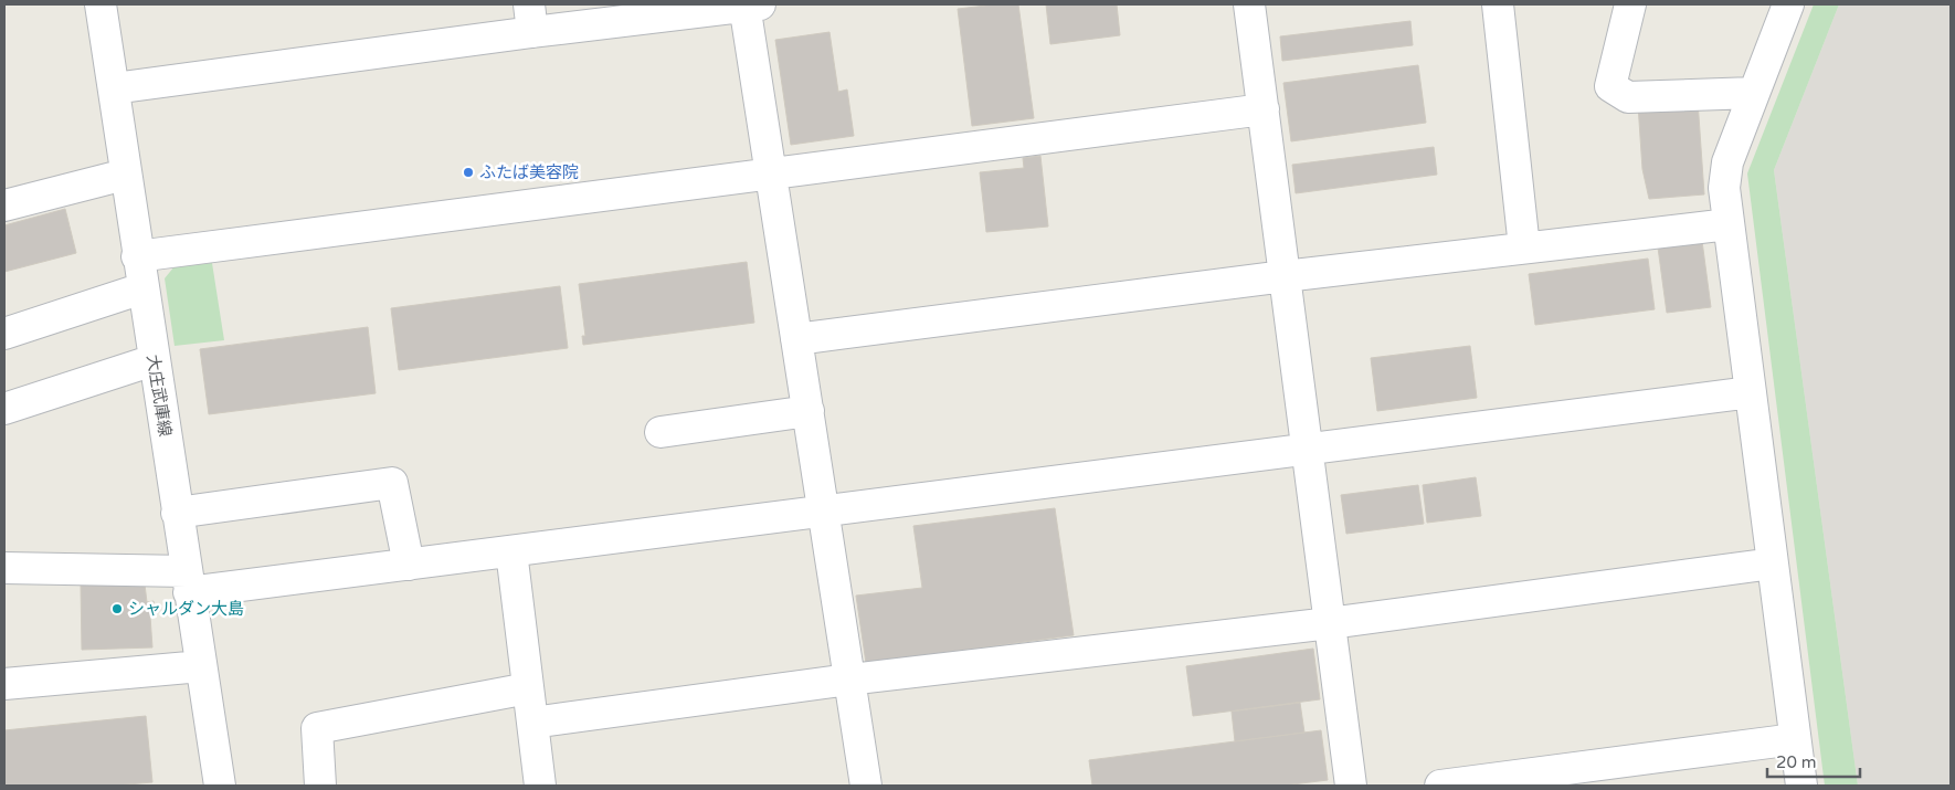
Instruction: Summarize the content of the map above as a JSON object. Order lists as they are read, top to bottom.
{
  "streets": {
    "street": ["大庄武庫線"]
  },
  "places": ["ふたば美容院", "シャルダン大島"],
  "scale_bar": "20 m"
}
